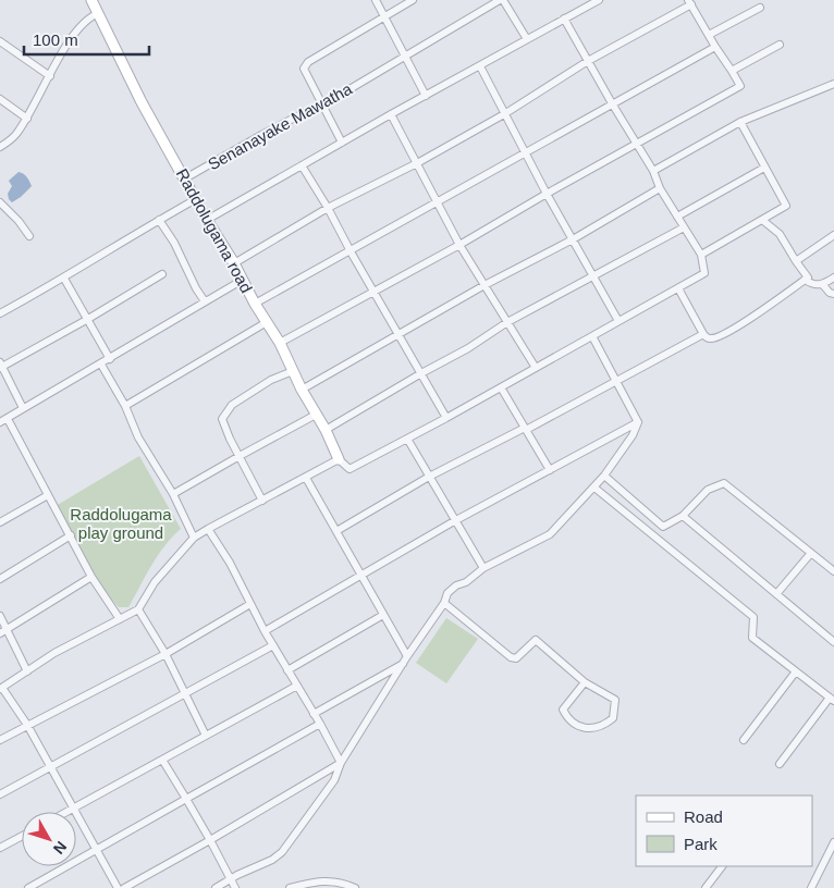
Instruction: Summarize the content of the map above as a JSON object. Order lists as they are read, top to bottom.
{
  "streets": {
    "street": ["Senanayake Mawatha", "Raddolugama road"]
  },
  "crossings": [
    ["Senanayake Mawatha", "Raddolugama road"]
  ],
  "parks": ["Raddolugama play ground"],
  "legend": ["Road", "Park"],
  "scale_bar": "100 m",
  "north": "bottom right"
}
